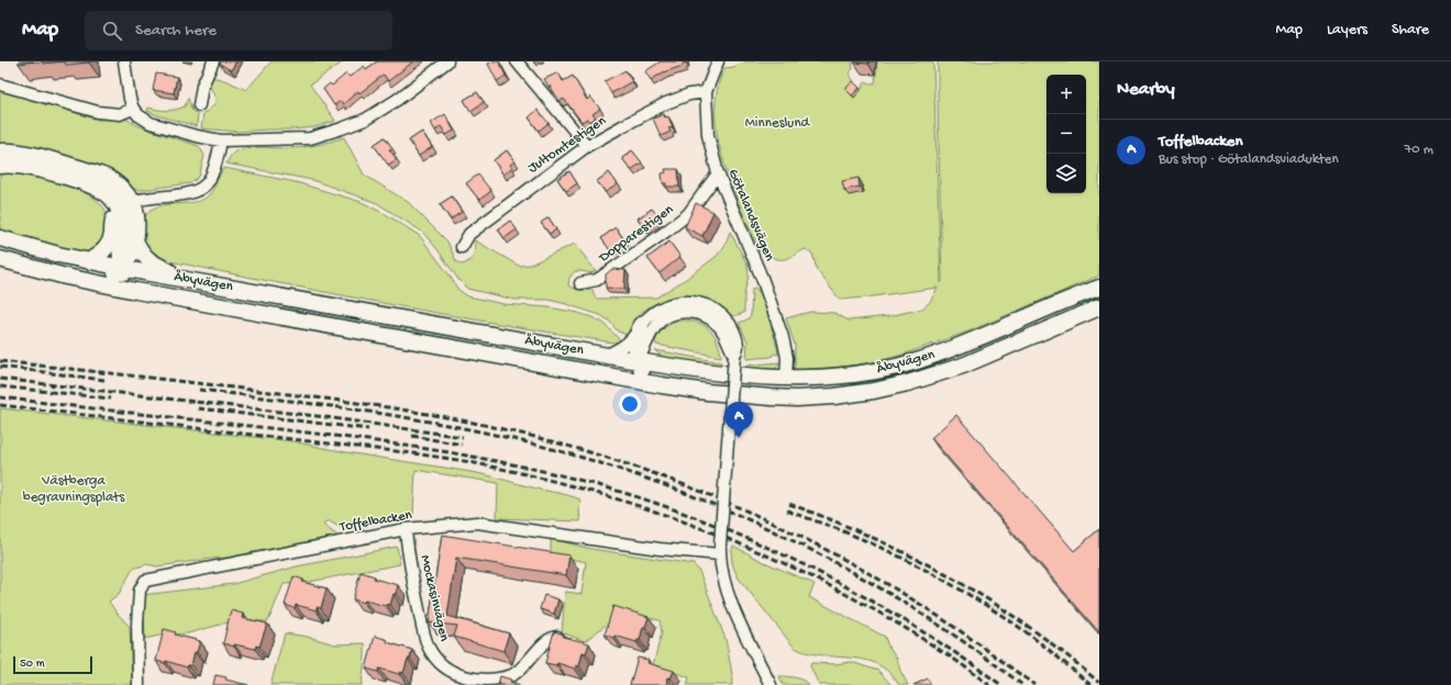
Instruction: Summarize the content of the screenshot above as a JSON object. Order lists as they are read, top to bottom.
{
  "streets": {
    "street": [
      "Jultomtestigen",
      "Götalandsvägen",
      "Dopparestigen",
      "Åbyvägen",
      "Toffelbacken",
      "Mockasinvägen"
    ]
  },
  "crossings": [
    ["Jultomtestigen", "Götalandsvägen"],
    ["Götalandsvägen", "Dopparestigen"],
    ["Götalandsvägen", "Åbyvägen"],
    ["Toffelbacken", "Mockasinvägen"]
  ],
  "parks": ["Minneslund", "Västberga begravningsplats"],
  "scale_bar": "50 m",
  "page": {
    "header": "Map",
    "search": "Search here",
    "nav": ["Map", "Layers", "Share"],
    "heading": "Nearby",
    "map_buttons": ["+", "−"],
    "list": [
      {
        "mark": "A",
        "name": "Toffelbacken",
        "note": "Bus stop · Götalandsviadukten",
        "value": "70 m"
      }
    ],
    "pins": "A",
    "scale": "50 m"
  }
}
